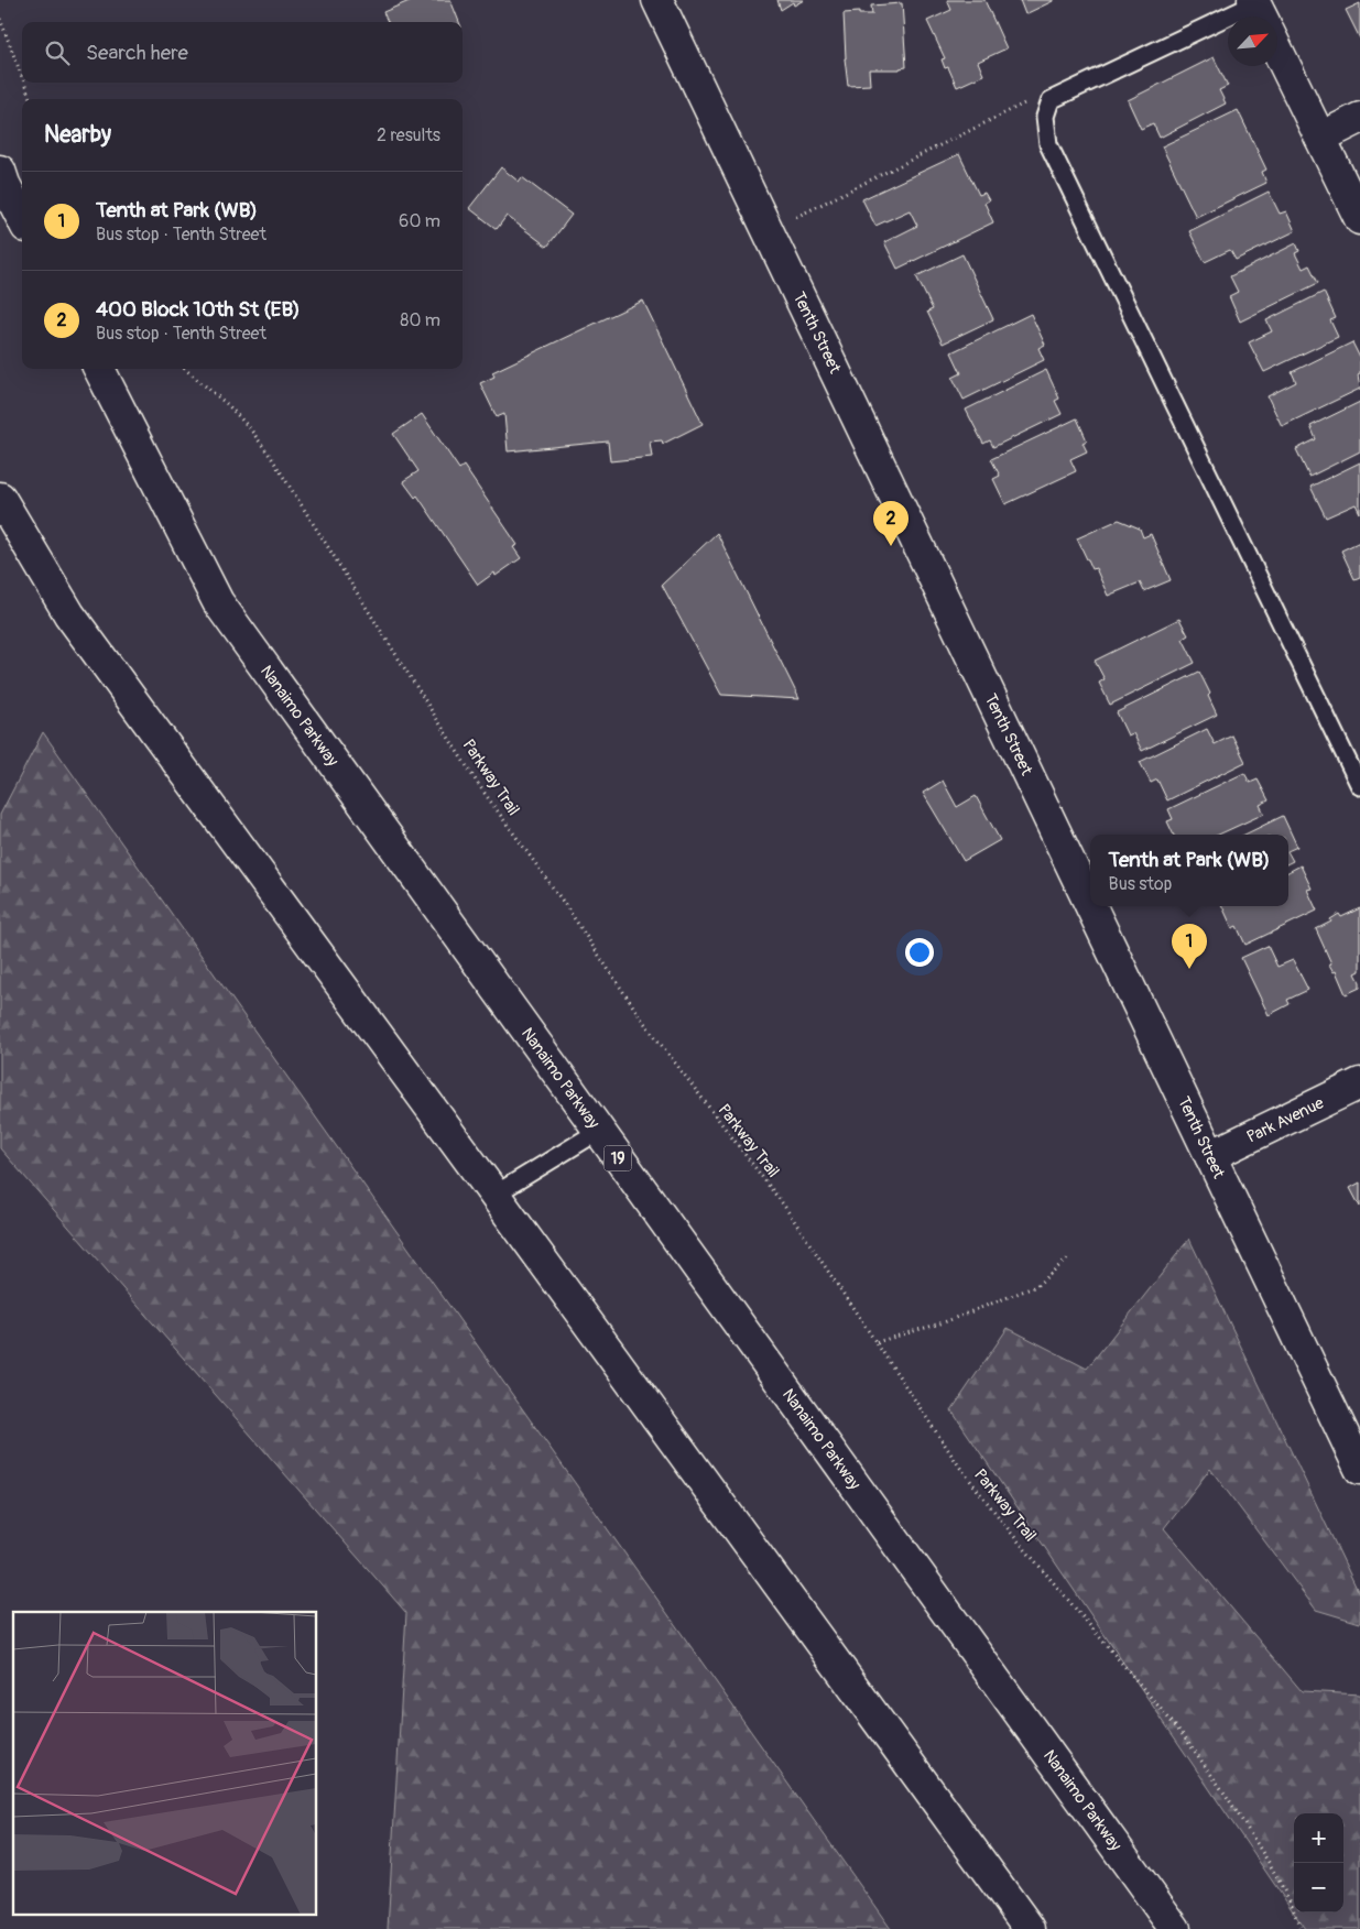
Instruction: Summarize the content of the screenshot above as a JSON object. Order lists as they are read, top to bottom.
{
  "streets": {
    "main road": [
      "Tenth Street",
      "Nanaimo Parkway",
      "Park Avenue",
      "19"
    ],
    "path": ["Parkway Trail"]
  },
  "crossings": [
    ["Tenth Street", "Park Avenue"]
  ],
  "north": "top right",
  "page": {
    "search": "Search here",
    "heading": ["Nearby", "2 results"],
    "list": [
      {
        "mark": "1",
        "name": "Tenth at Park (WB)",
        "note": "Bus stop · Tenth Street",
        "value": "60 m"
      },
      {
        "mark": "2",
        "name": "400 Block 10th St (EB)",
        "note": "Bus stop · Tenth Street",
        "value": "80 m"
      }
    ],
    "pins": ["2", "1"],
    "popup": ["Tenth at Park (WB)", "Bus stop"],
    "map_buttons": ["+", "−"]
  }
}
